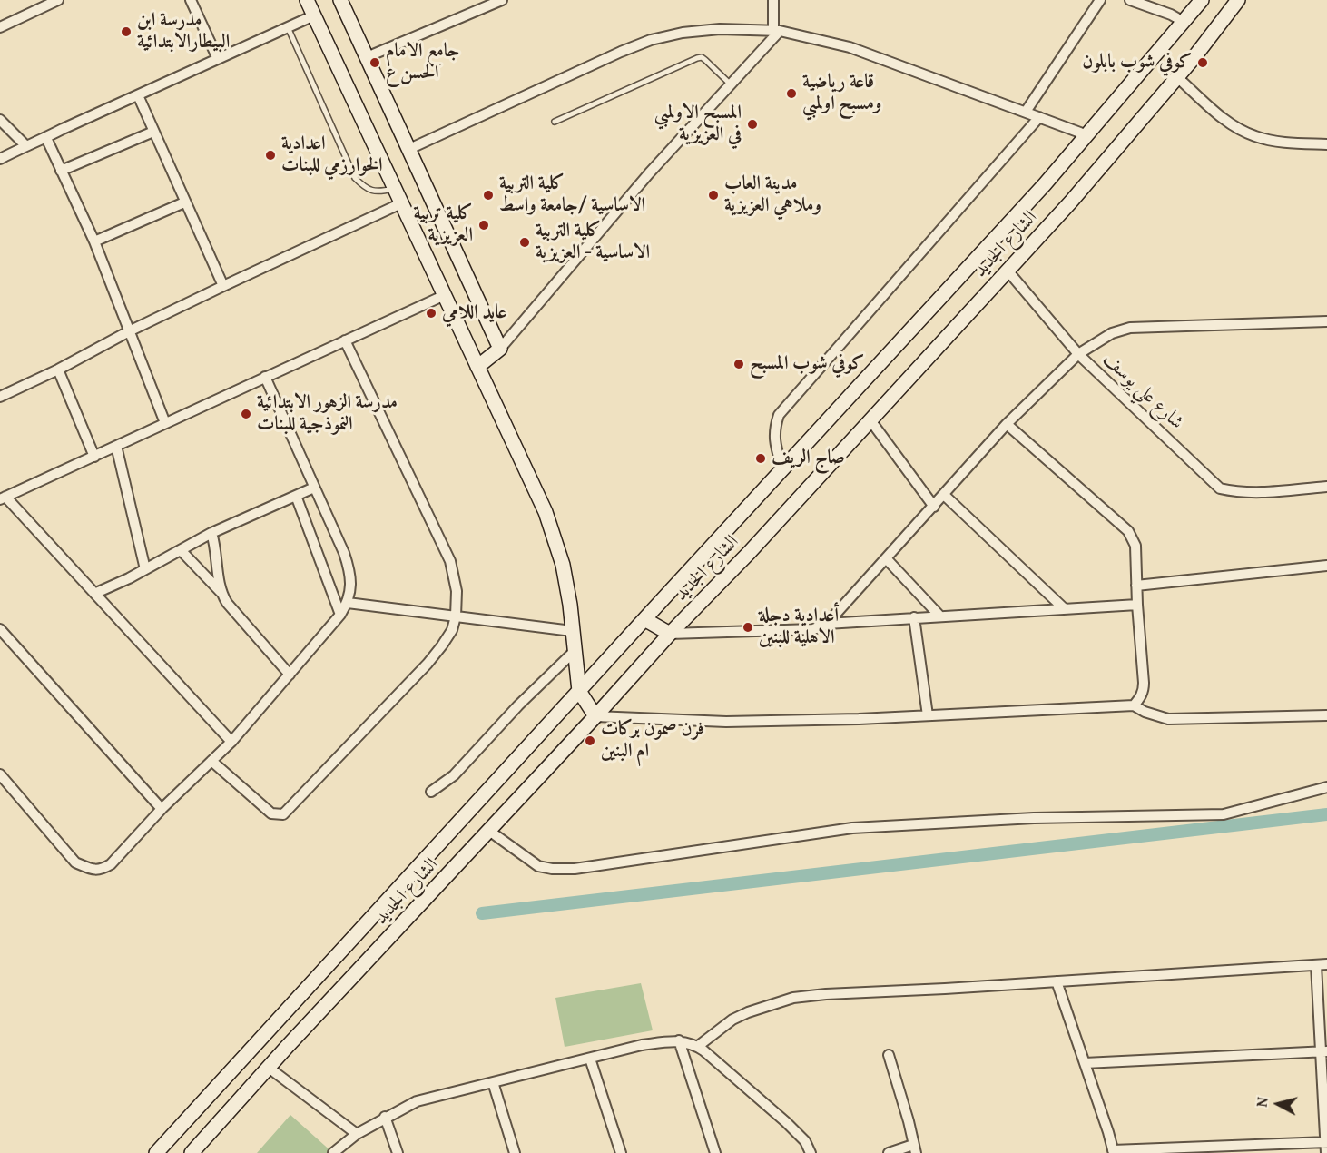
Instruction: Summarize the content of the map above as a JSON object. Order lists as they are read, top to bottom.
{
  "streets": {
    "main road": ["الشارع الجديد"],
    "street": ["شارع علي يوسف"]
  },
  "places": [
    "مدرسة ابن البيطارالابتدائية",
    "جامع الامام الحسن ع",
    "كوفي شوب بابلون",
    "قاعة رياضية ومسبح اولمبي",
    "المسبح الاولمبي في العزيزية",
    "اعدادية الخوارزمي للبنات",
    "كلية التربية الاساسية /جامعة واسط",
    "مدينة العاب وملاهي العزيزية",
    "كلية تربية العزيزية",
    "كلية التربية الاساسية - العزيزية",
    "عايد اللامي",
    "كوفي شوب المسبح",
    "مدرسة الزهور الابتدائية النموذجية للبنات",
    "صاج الريف",
    "أعدادية دجلة الاهلية للبنين",
    "فرن صمون بركات ام البنين"
  ],
  "north": "left"
}
